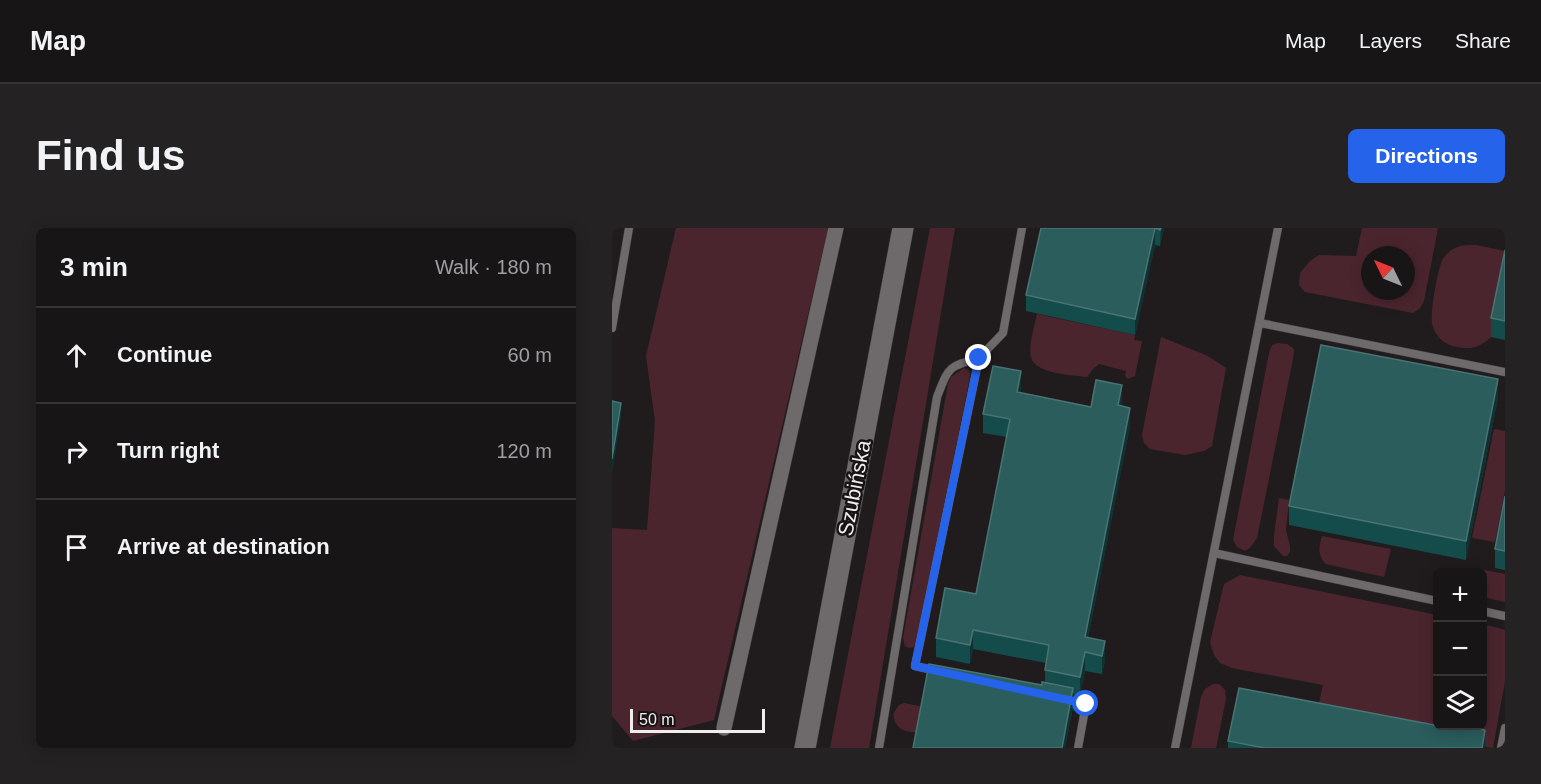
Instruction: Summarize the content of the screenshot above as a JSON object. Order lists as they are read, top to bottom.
{
  "streets": {
    "main road": ["Szubińska"]
  },
  "scale_bar": "50 m",
  "north": "top left",
  "page": {
    "header": "Map",
    "nav": ["Map", "Layers", "Share"],
    "buttons": "Directions",
    "title": "Find us",
    "heading": ["3 min", "Walk · 180 m"],
    "list": [
      ["Continue", "60 m"],
      ["Turn right", "120 m"],
      "Arrive at destination"
    ],
    "map_buttons": ["+", "−"],
    "scale": "50 m"
  }
}
